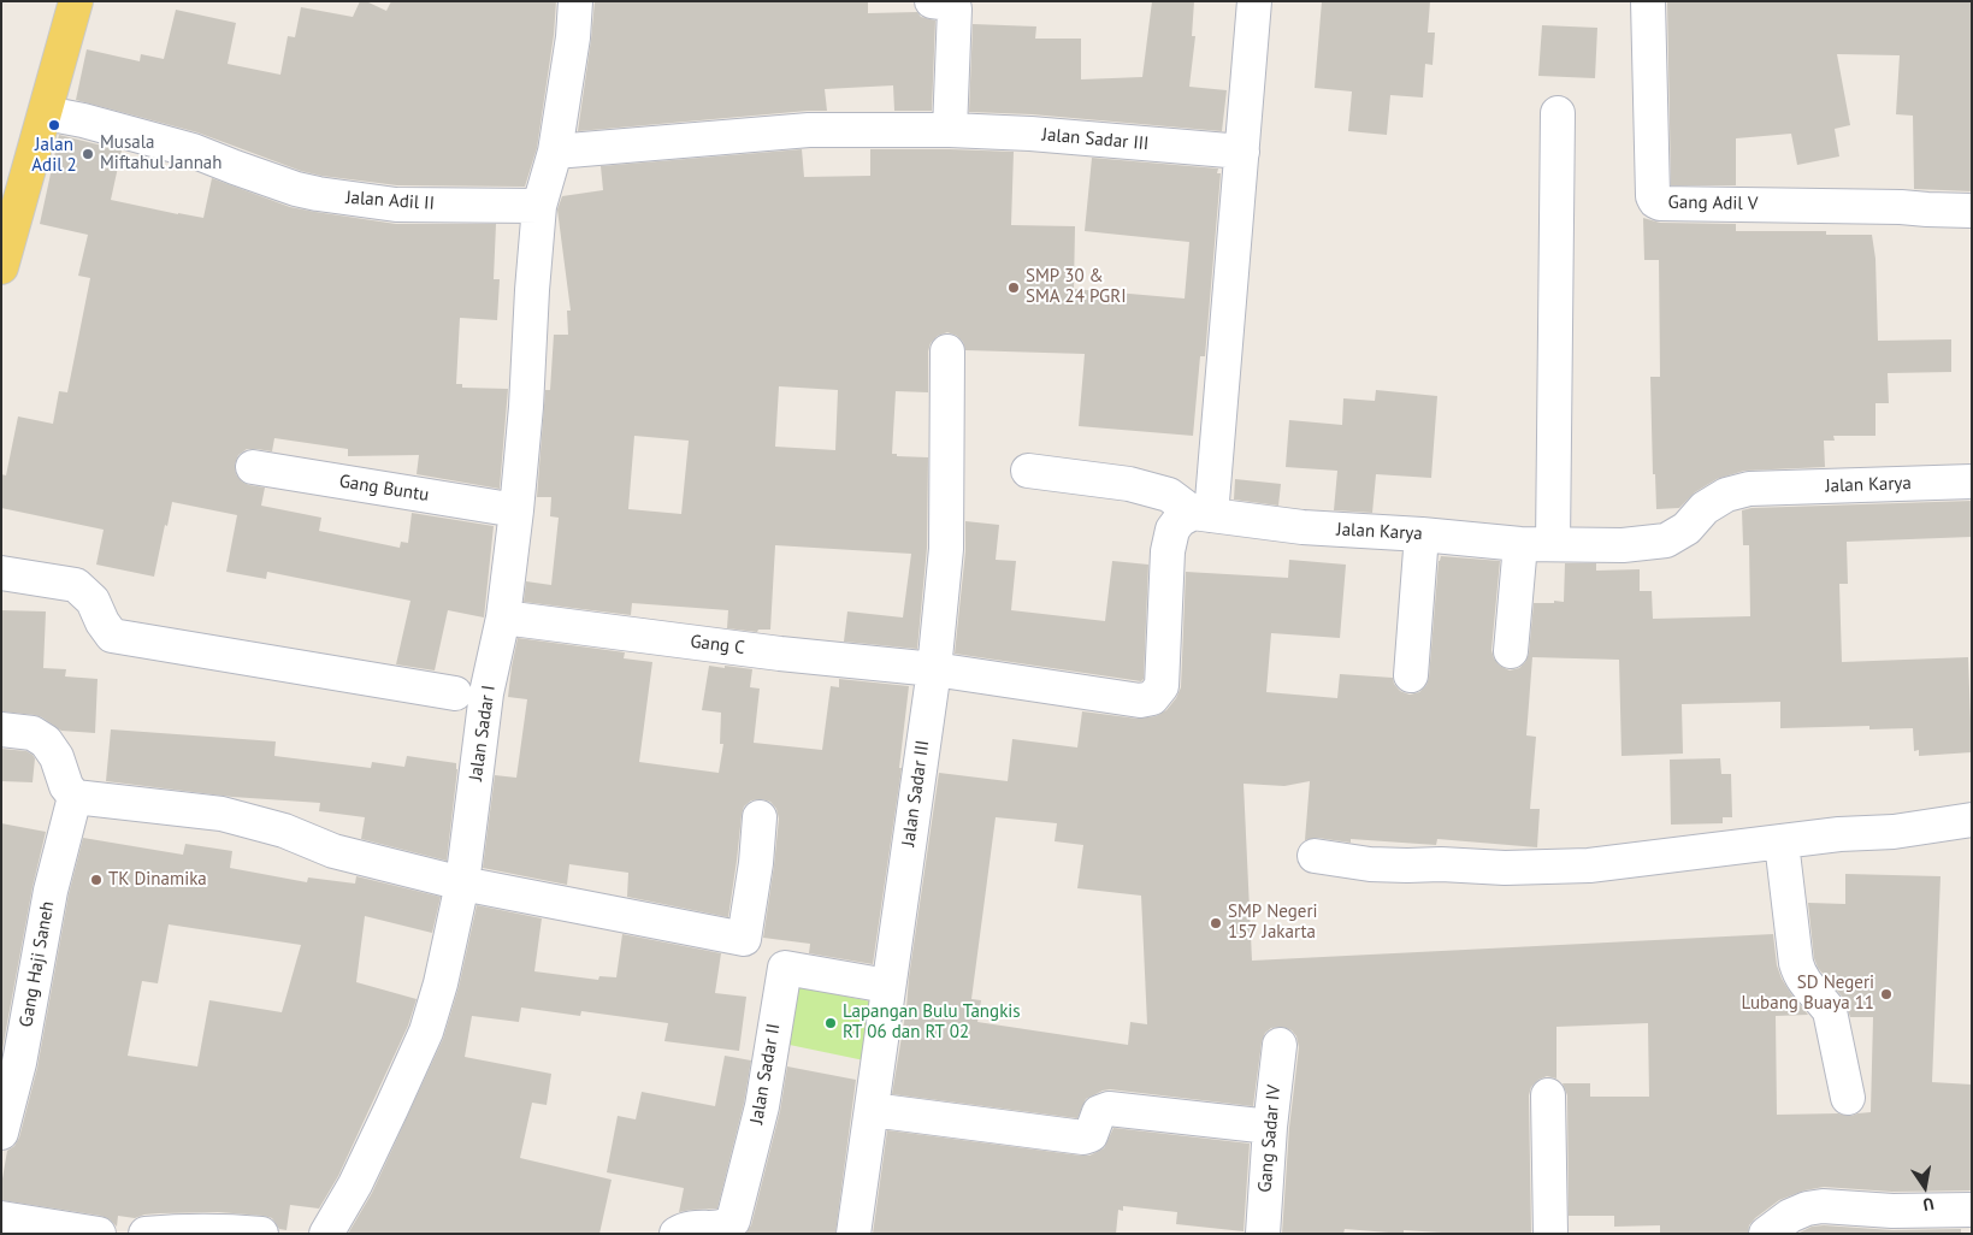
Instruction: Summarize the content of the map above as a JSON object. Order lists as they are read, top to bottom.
{
  "streets": {
    "street": [
      "Jalan Sadar III",
      "Jalan Adil II",
      "Gang Adil V",
      "Jalan Karya",
      "Gang Buntu",
      "Gang C",
      "Jalan Sadar I",
      "Gang Haji Saneh",
      "Jalan Sadar II",
      "Gang Sadar IV"
    ]
  },
  "crossings": [
    ["Jalan Sadar III", "Gang C"],
    ["Jalan Sadar III", "Jalan Sadar II"],
    ["Jalan Adil II", "Jalan Sadar I"],
    ["Gang Buntu", "Jalan Sadar I"],
    ["Gang C", "Jalan Sadar I"]
  ],
  "places": [
    "Jalan Adil 2",
    "Musala Miftahul Jannah",
    "SMP 30 & SMA 24 PGRI",
    "TK Dinamika",
    "SMP Negeri 157 Jakarta",
    "SD Negeri Lubang Buaya 11",
    "Lapangan Bulu Tangkis RT 06 dan RT 02"
  ],
  "north": "bottom"
}
